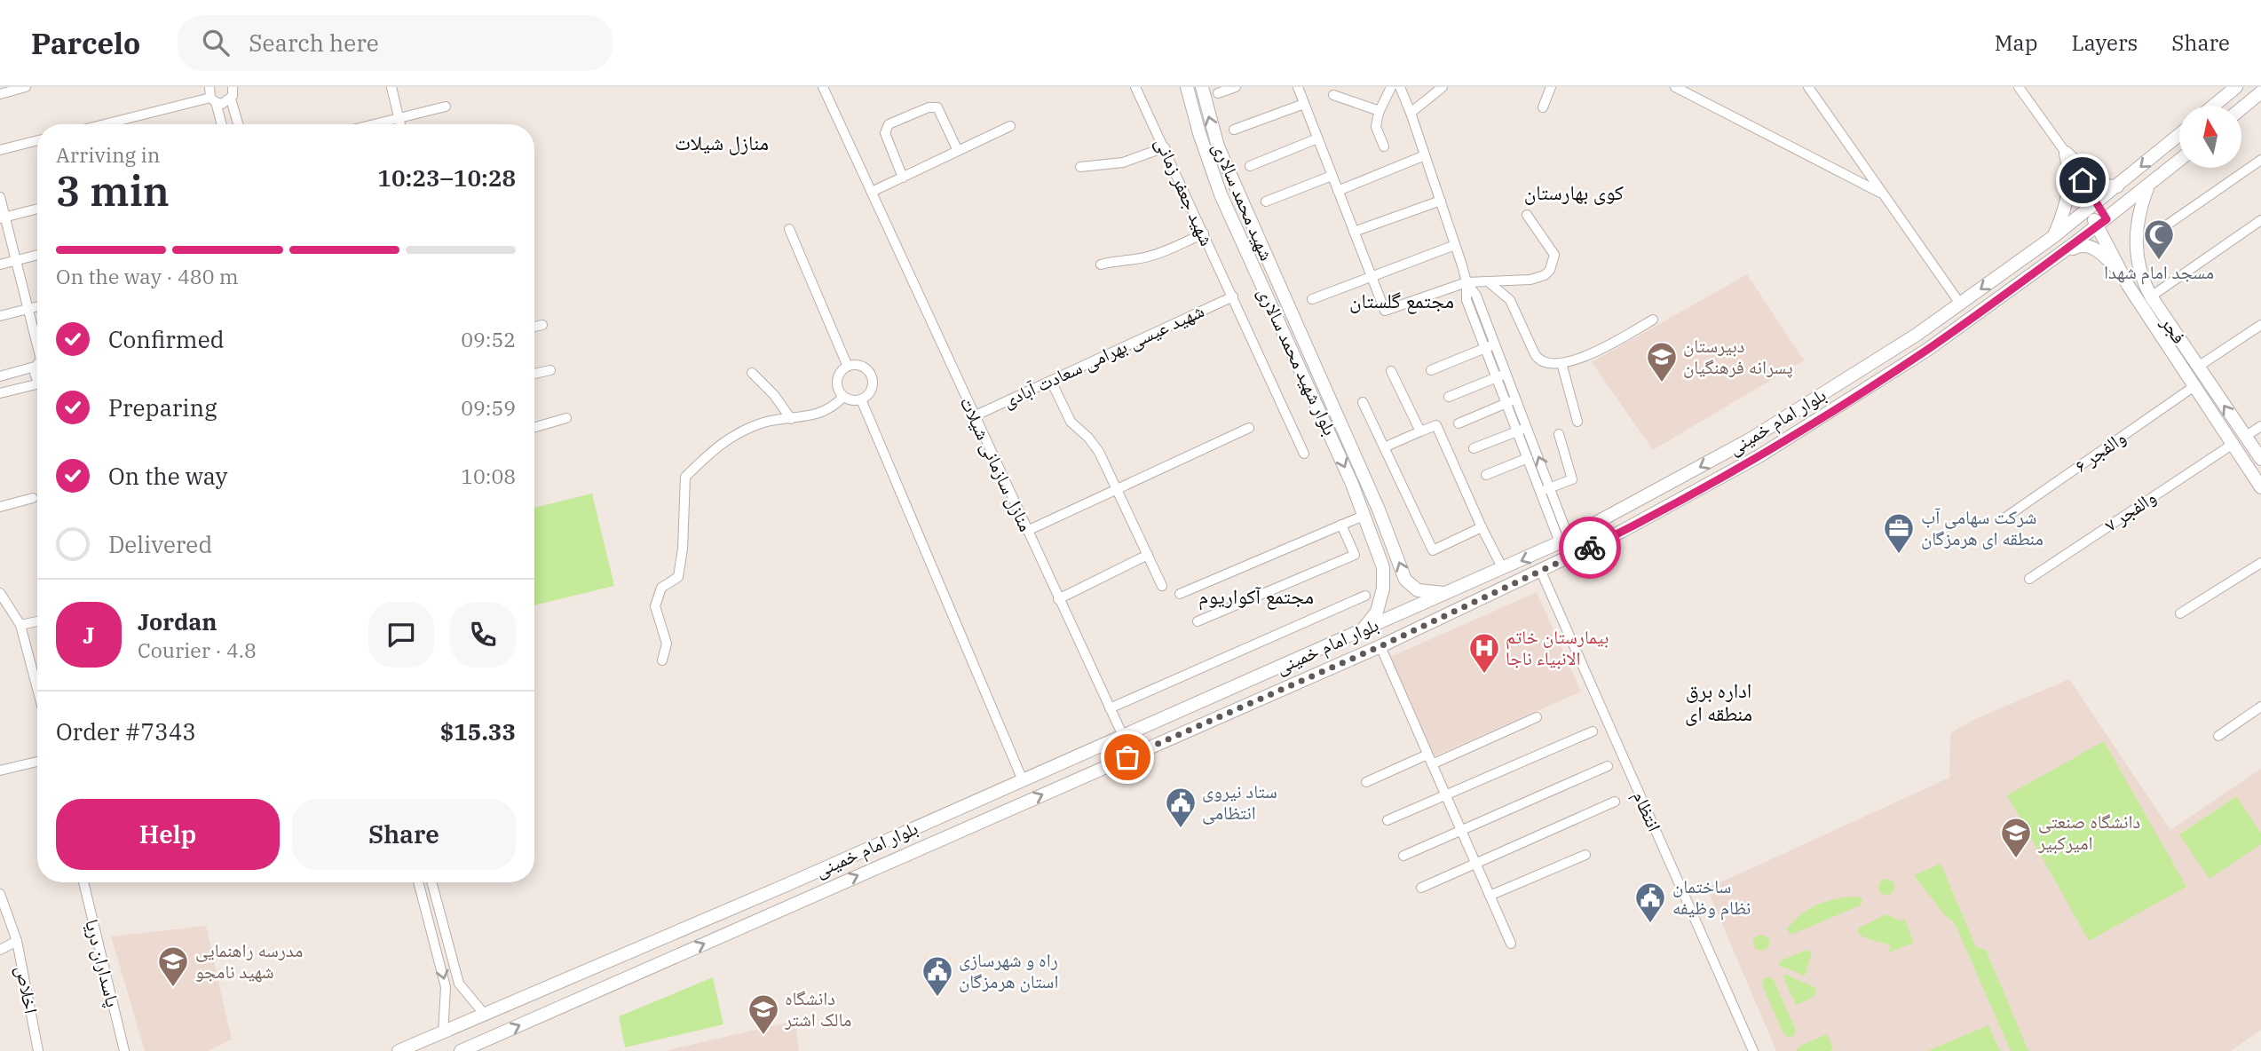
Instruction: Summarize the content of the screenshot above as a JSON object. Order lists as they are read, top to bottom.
{
  "streets": {
    "main road": [
      "شهید محمد سالاری",
      "فجر",
      "بلوار شهید محمد سالاری",
      "بلوار امام خمینی"
    ],
    "street": [
      "شهید جعفر زمانی",
      "شهید عیسی بهرامی سعادت آبادی",
      "والفجر ۶",
      "منازل سازمانی شیلات",
      "والفجر ۷",
      "انتظام",
      "پاسداران دریا",
      "اخلاص"
    ]
  },
  "crossings": [
    ["شهید جعفر زمانی", "شهید عیسی بهرامی سعادت آبادی"],
    ["شهید محمد سالاری", "بلوار امام خمینی"],
    ["فجر", "بلوار امام خمینی"],
    ["فجر", "والفجر ۶"],
    ["فجر", "والفجر ۷"],
    ["شهید عیسی بهرامی سعادت آبادی", "منازل سازمانی شیلات"],
    ["بلوار شهید محمد سالاری", "بلوار امام خمینی"],
    ["بلوار امام خمینی", "منازل سازمانی شیلات"],
    ["بلوار امام خمینی", "انتظام"]
  ],
  "one_way": ["شهید محمد سالاری", "بلوار شهید محمد سالاری"],
  "districts": [
    "منازل شیلات",
    "کوی بهارستان",
    "مجتمع گلستان",
    "مجتمع آکواریوم",
    "اداره برق منطقه ای"
  ],
  "places": {
    "mosque": ["مسجد امام شهدا"],
    "school or university": [
      "دبیرستان پسرانه فرهنگیان",
      "دانشگاه صنعتی امیرکبیر",
      "مدرسه راهنمایی شهید نامجو",
      "دانشگاه مالک اشتر"
    ],
    "office": ["شرکت سهامی آب منطقه ای هرمزگان"],
    "hospital": ["بیمارستان خاتم الانبیاء ناجا"],
    "public building": ["ستاد نیروی انتظامی", "ساختمان نظام وظیفه", "راه و شهرسازی استان هرمزگان"]
  },
  "north": "top",
  "page": {
    "header": "Parcelo",
    "search": "Search here",
    "nav": ["Map", "Layers", "Share"],
    "heading": ["3 min", "Arriving in", "10:23–10:28"],
    "panel": [
      "Jordan",
      "Courier · 4.8",
      "Order #7343",
      "$15.33"
    ],
    "bar": "On the way · 480 m",
    "list": [
      ["Confirmed", "09:52"],
      ["Preparing", "09:59"],
      ["On the way", "10:08"],
      "Delivered"
    ],
    "round": "J",
    "buttons": ["Help", "Share"]
  }
}
